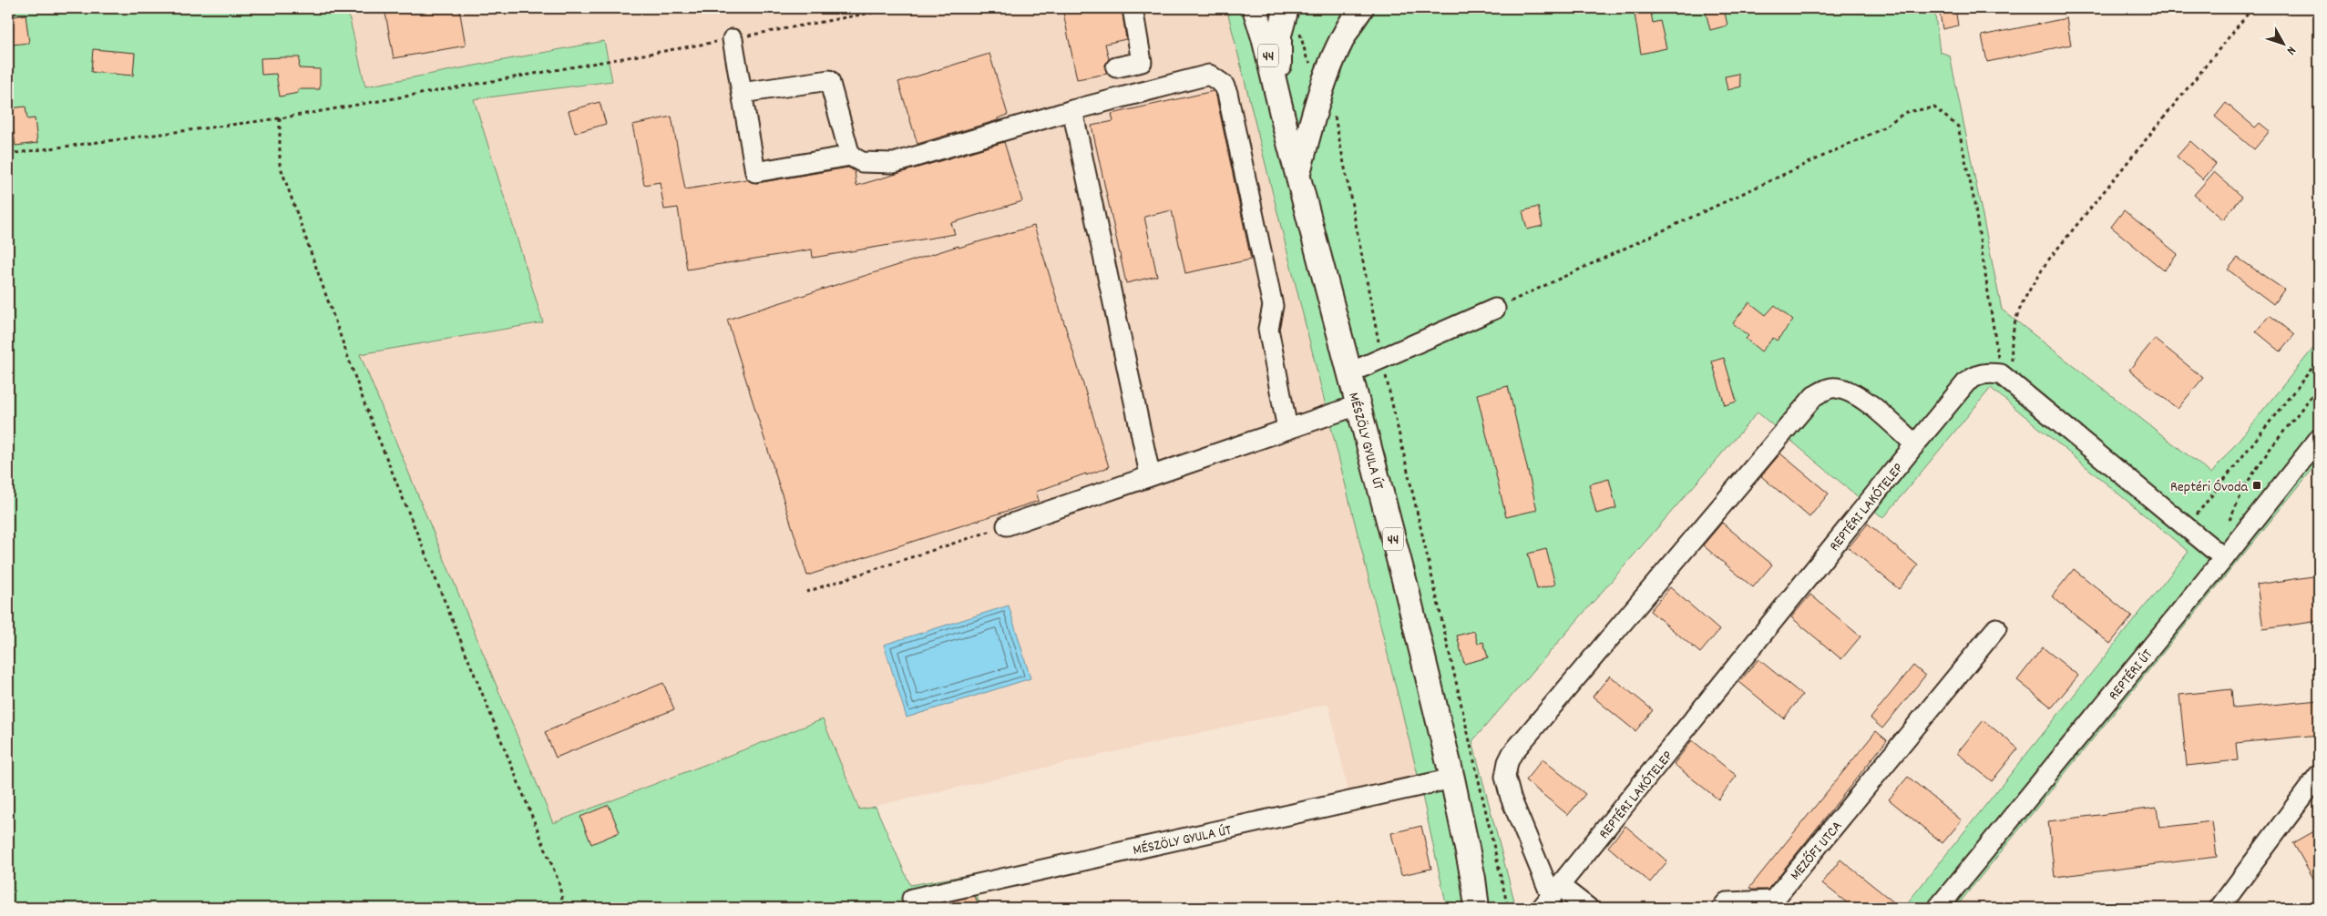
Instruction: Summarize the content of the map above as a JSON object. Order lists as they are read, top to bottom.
{
  "streets": {
    "main road": ["44", "MÉSZÖLY GYULA ÚT"],
    "street": ["REPTÉRI LAKÓTELEP", "REPTÉRI ÚT", "MEZŐFI UTCA"]
  },
  "places": {
    "transit": ["Reptéri Óvoda"]
  },
  "north": "bottom right"
}
